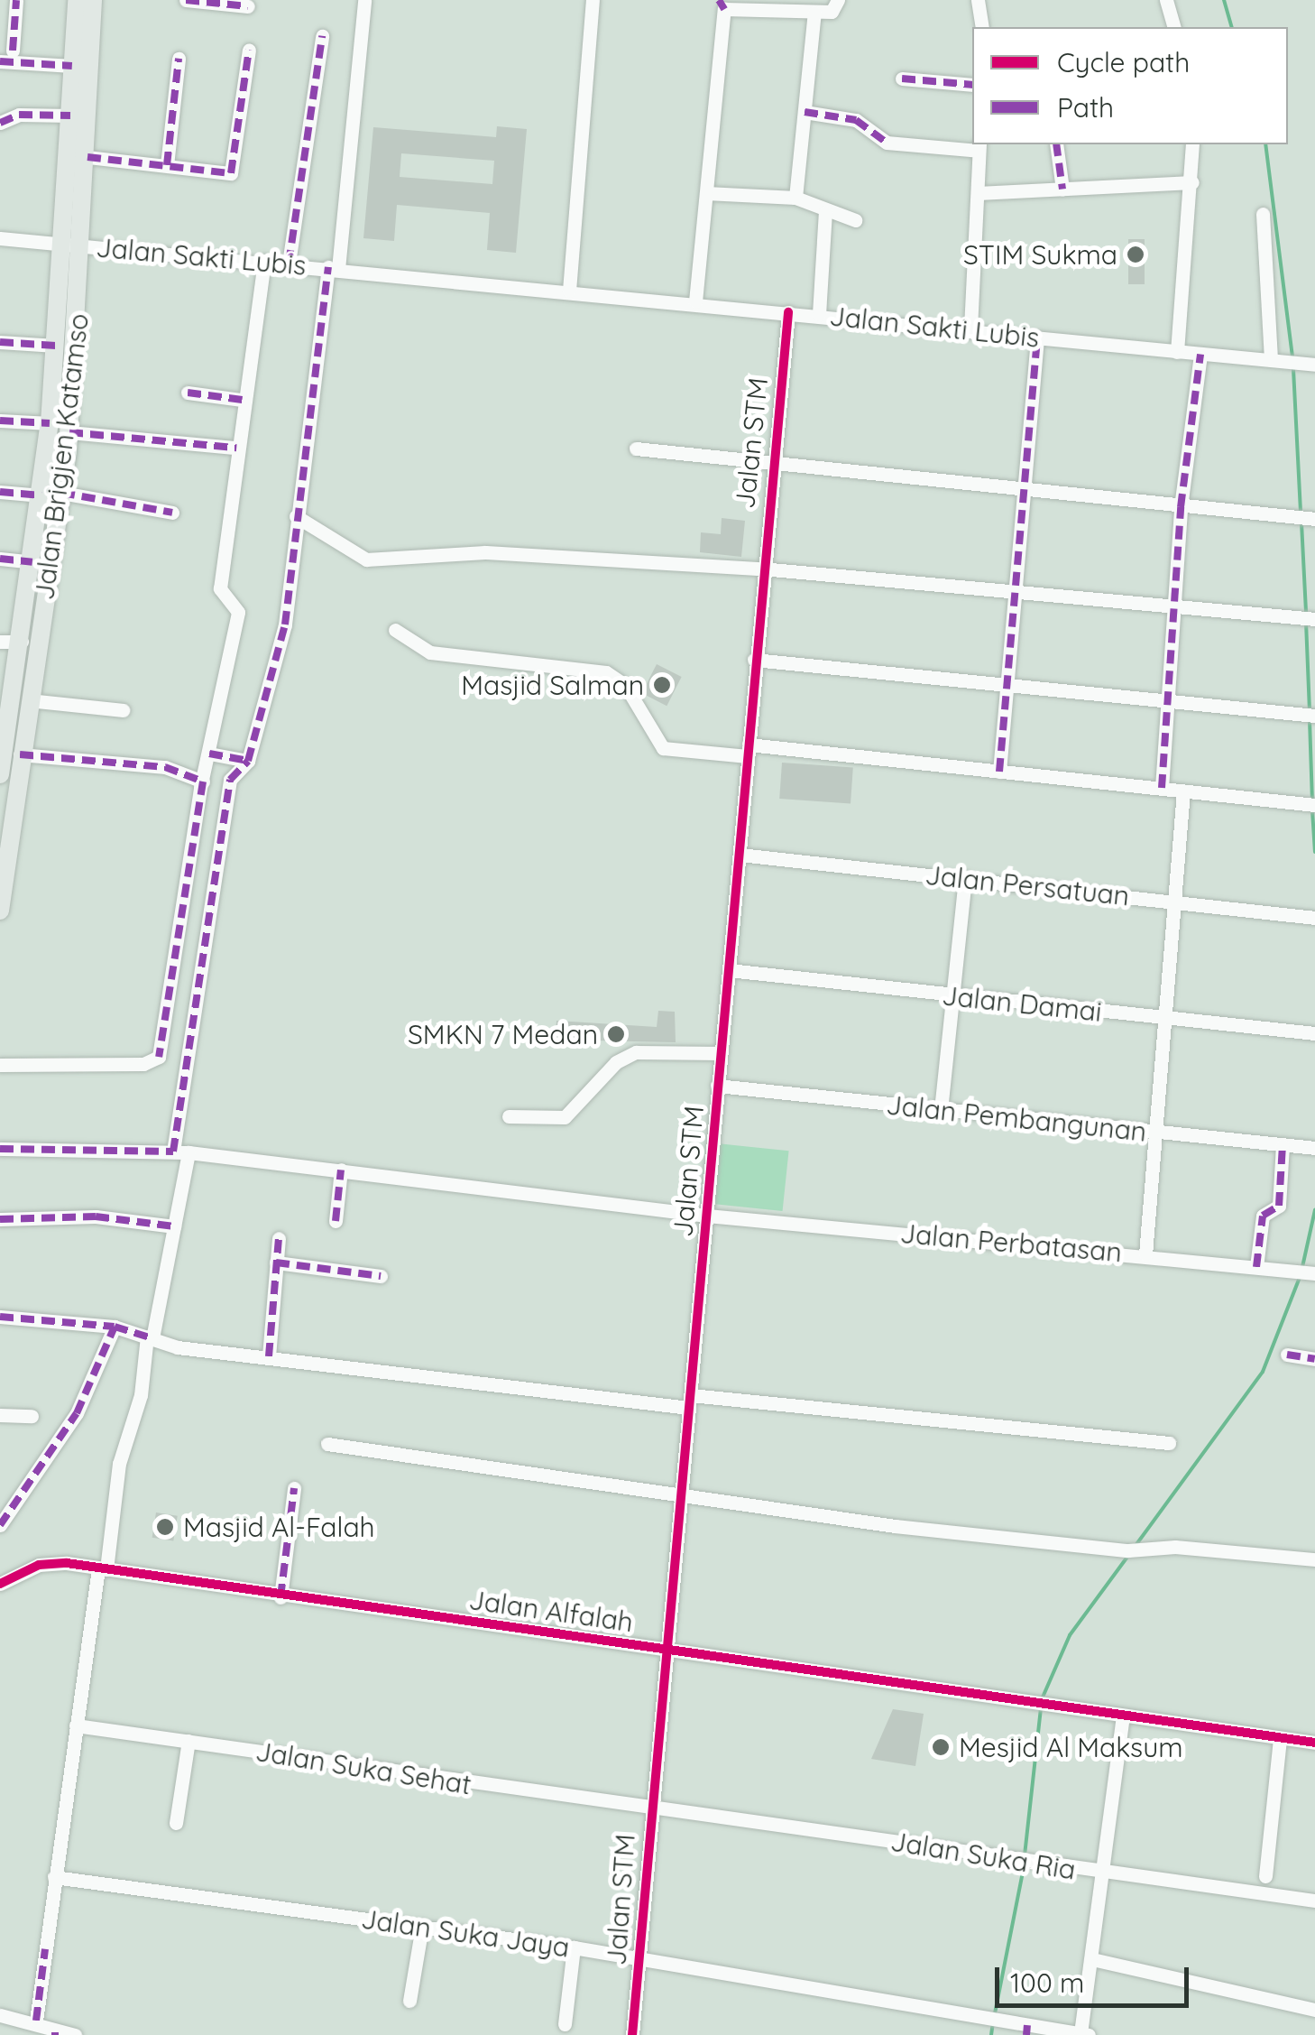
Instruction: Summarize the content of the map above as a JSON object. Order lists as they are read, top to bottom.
{
  "streets": {
    "main road": ["Jalan Brigjen Katamso"],
    "street": [
      "Jalan Sakti Lubis",
      "Jalan STM",
      "Jalan Persatuan",
      "Jalan Damai",
      "Jalan Pembangunan",
      "Jalan Perbatasan",
      "Jalan Alfalah",
      "Jalan Suka Sehat",
      "Jalan Suka Ria",
      "Jalan Suka Jaya"
    ]
  },
  "crossings": [
    ["Jalan Sakti Lubis", "Jalan STM"],
    ["Jalan Sakti Lubis", "Jalan Brigjen Katamso"],
    ["Jalan STM", "Jalan Persatuan"],
    ["Jalan STM", "Jalan Damai"],
    ["Jalan STM", "Jalan Pembangunan"],
    ["Jalan STM", "Jalan Perbatasan"],
    ["Jalan STM", "Jalan Alfalah"],
    ["Jalan STM", "Jalan Suka Sehat"],
    ["Jalan STM", "Jalan Suka Ria"],
    ["Jalan STM", "Jalan Suka Jaya"],
    ["Jalan Suka Sehat", "Jalan Suka Ria"]
  ],
  "places": [
    "STIM Sukma",
    "Masjid Salman",
    "SMKN 7 Medan",
    "Masjid Al-Falah",
    "Mesjid Al Maksum"
  ],
  "legend": ["Cycle path", "Path"],
  "scale_bar": "100 m"
}
